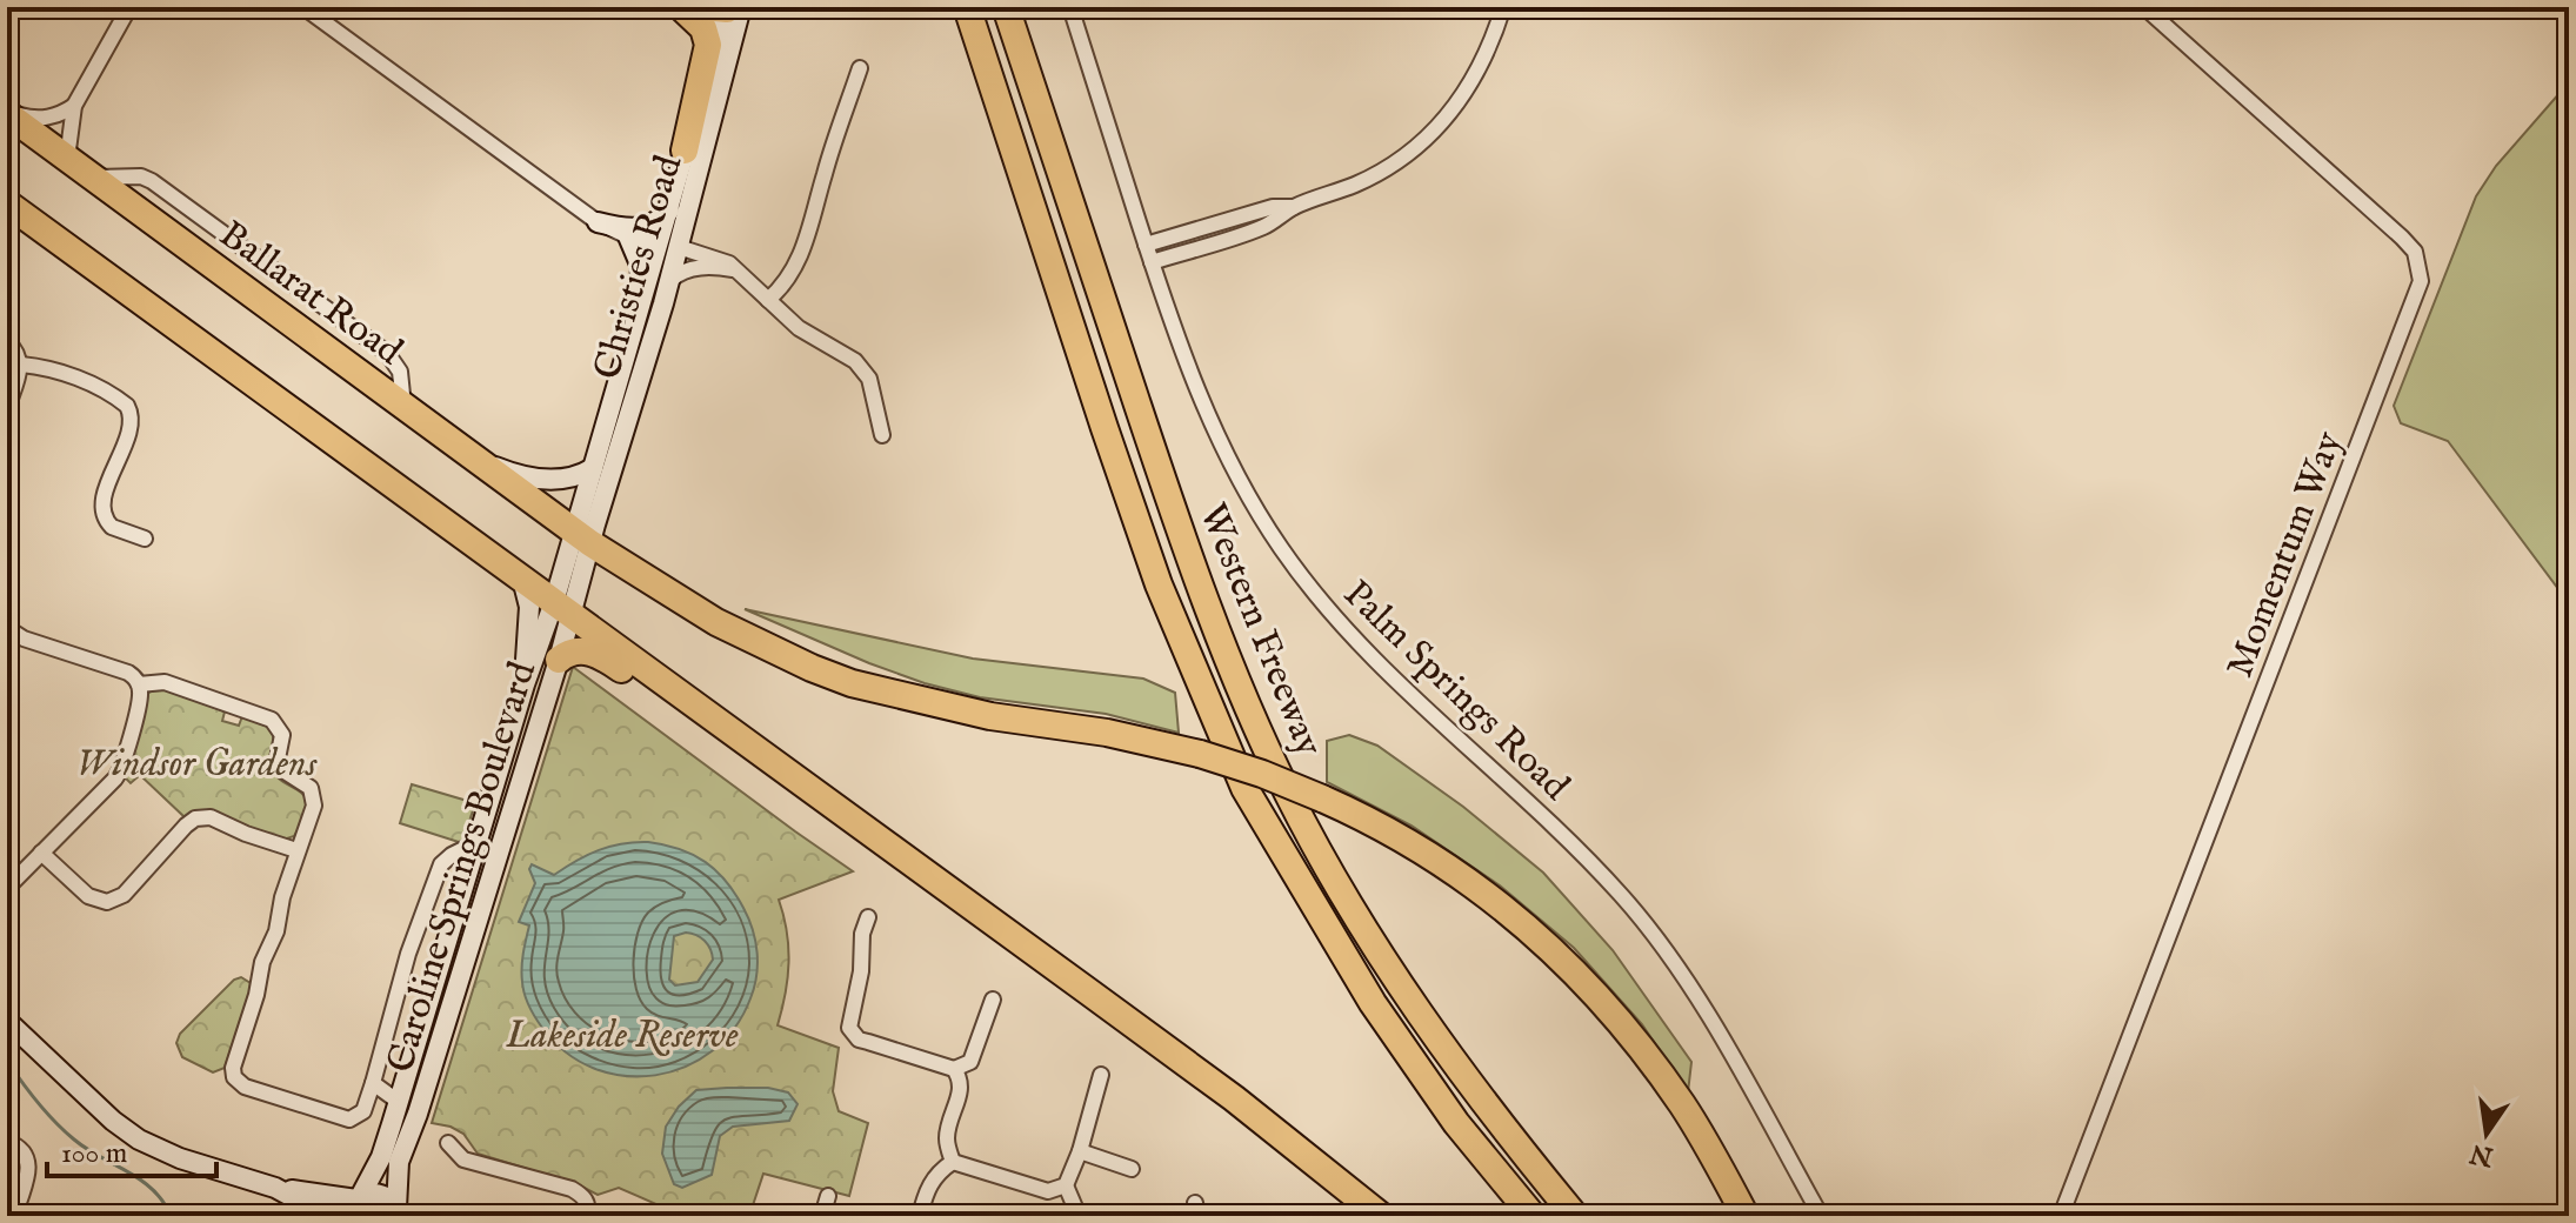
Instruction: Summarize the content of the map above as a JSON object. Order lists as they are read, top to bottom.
{
  "streets": {
    "highway": ["Ballarat Road", "Western Freeway"],
    "main road": ["Christies Road", "Caroline Springs Boulevard"],
    "street": ["Momentum Way", "Palm Springs Road"]
  },
  "crossings": [
    ["Christies Road", "Ballarat Road"],
    ["Christies Road", "Caroline Springs Boulevard"],
    ["Ballarat Road", "Caroline Springs Boulevard"]
  ],
  "parks": ["Windsor Gardens", "Lakeside Reserve"],
  "scale_bar": "100 m",
  "north": "bottom"
}
